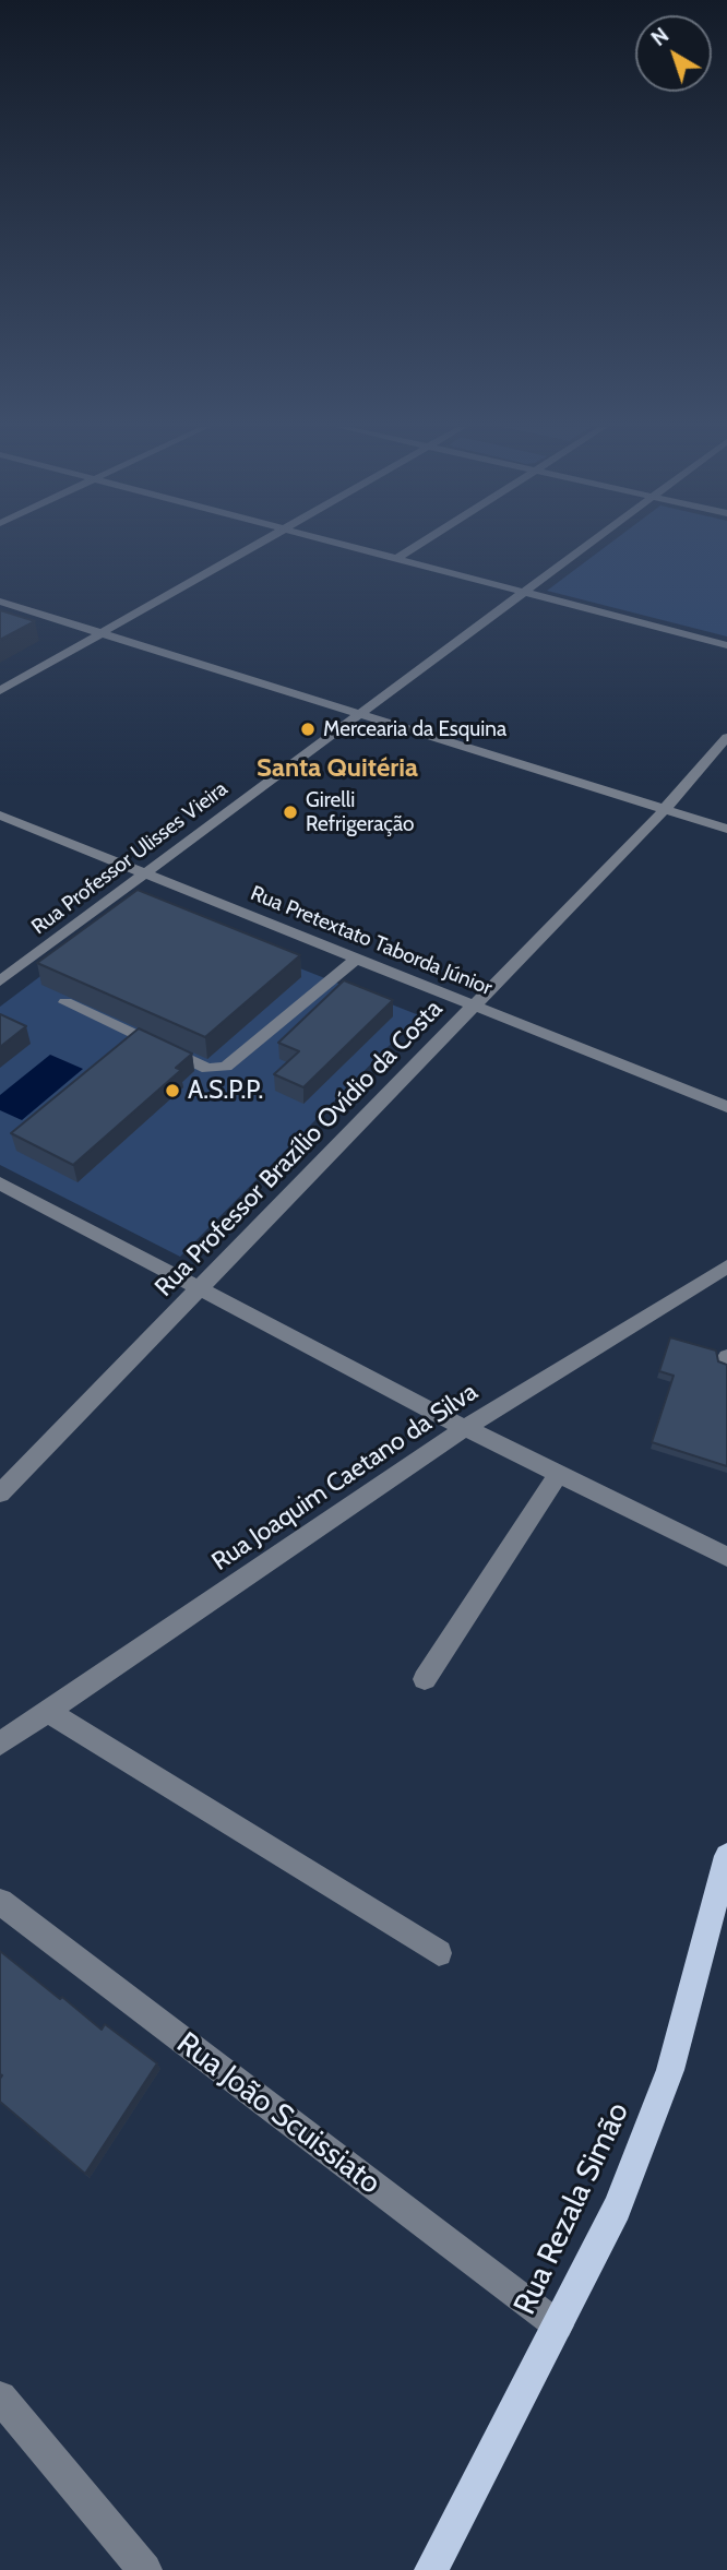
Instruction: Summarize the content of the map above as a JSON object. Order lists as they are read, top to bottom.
{
  "streets": {
    "main road": ["Rua Rezala Simão"],
    "street": [
      "Rua Professor Ulisses Vieira",
      "Rua Pretextato Taborda Júnior",
      "Rua Professor Brazílio Ovídio da Costa",
      "Rua Joaquim Caetano da Silva",
      "Rua João Scuissiato"
    ]
  },
  "crossings": [
    ["Rua Professor Ulisses Vieira", "Rua Pretextato Taborda Júnior"],
    ["Rua Pretextato Taborda Júnior", "Rua Professor Brazílio Ovídio da Costa"],
    ["Rua João Scuissiato", "Rua Rezala Simão"]
  ],
  "districts": ["Santa Quitéria"],
  "places": ["Mercearia da Esquina", "Girelli Refrigeração", "A.S.P.P."],
  "north": "top left"
}
